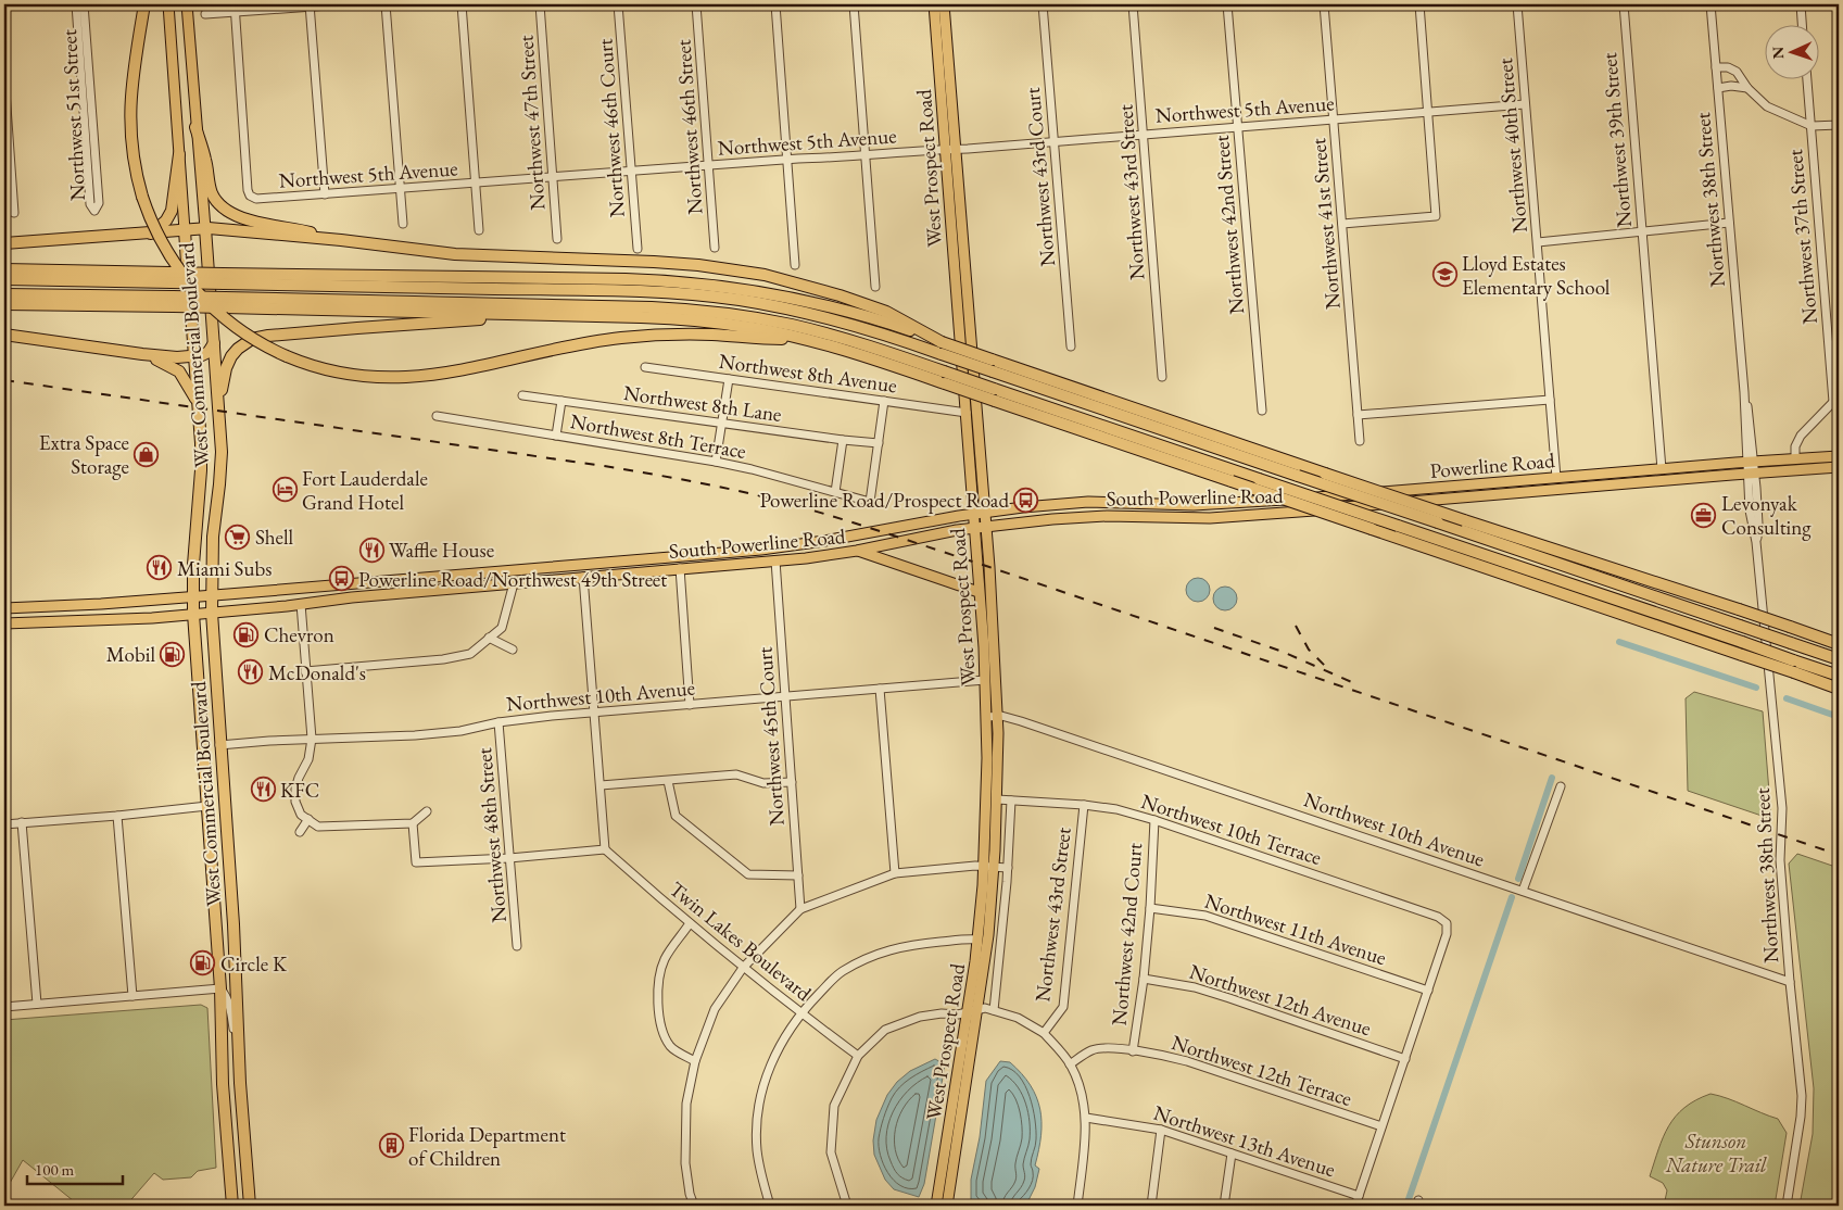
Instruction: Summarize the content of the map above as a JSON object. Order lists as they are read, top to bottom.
{
  "streets": {
    "highway": ["West Commercial Boulevard"],
    "main road": ["West Prospect Road", "Powerline Road", "South Powerline Road"],
    "street": [
      "Northwest 5th Avenue",
      "Northwest 51st Street",
      "Northwest 47th Street",
      "Northwest 46th Street",
      "Northwest 46th Court",
      "Northwest 39th Street",
      "Northwest 40th Street",
      "Northwest 43rd Court",
      "Northwest 43rd Street",
      "Northwest 38th Street",
      "Northwest 41st Street",
      "Northwest 42nd Street",
      "Northwest 37th Street",
      "Northwest 8th Avenue",
      "Northwest 8th Lane",
      "Northwest 8th Terrace",
      "Northwest 10th Avenue",
      "Northwest 45th Court",
      "Northwest 10th Terrace",
      "Northwest 48th Street",
      "Northwest 11th Avenue",
      "Northwest 42nd Court",
      "Twin Lakes Boulevard",
      "Northwest 12th Avenue",
      "Northwest 12th Terrace",
      "Northwest 13th Avenue"
    ]
  },
  "crossings": [
    ["Northwest 5th Avenue", "Northwest 47th Street"],
    ["Northwest 5th Avenue", "Northwest 46th Street"],
    ["Northwest 5th Avenue", "Northwest 46th Court"],
    ["Northwest 5th Avenue", "Northwest 40th Street"],
    ["Northwest 5th Avenue", "West Prospect Road"],
    ["Northwest 5th Avenue", "Northwest 43rd Court"],
    ["Northwest 5th Avenue", "Northwest 43rd Street"],
    ["Northwest 5th Avenue", "Northwest 41st Street"],
    ["Northwest 5th Avenue", "Northwest 42nd Street"],
    ["Northwest 39th Street", "Powerline Road"],
    ["Northwest 40th Street", "Powerline Road"],
    ["West Prospect Road", "Northwest 8th Avenue"],
    ["West Prospect Road", "South Powerline Road"],
    ["West Prospect Road", "Northwest 10th Avenue"],
    ["West Prospect Road", "Northwest 10th Terrace"],
    ["Northwest 43rd Street", "Northwest 10th Terrace"],
    ["Northwest 43rd Street", "Northwest 12th Terrace"],
    ["Northwest 43rd Street", "Northwest 13th Avenue"],
    ["Northwest 38th Street", "Powerline Road"],
    ["Northwest 38th Street", "Northwest 10th Avenue"],
    ["West Commercial Boulevard", "South Powerline Road"],
    ["West Commercial Boulevard", "Northwest 10th Avenue"],
    ["Northwest 8th Lane", "Northwest 8th Terrace"],
    ["Powerline Road", "South Powerline Road"],
    ["South Powerline Road", "Northwest 45th Court"],
    ["Northwest 10th Avenue", "Northwest 45th Court"],
    ["Northwest 10th Avenue", "Northwest 48th Street"],
    ["Northwest 10th Terrace", "Northwest 11th Avenue"],
    ["Northwest 10th Terrace", "Northwest 42nd Court"],
    ["Northwest 11th Avenue", "Northwest 42nd Court"],
    ["Northwest 42nd Court", "Northwest 12th Avenue"],
    ["Northwest 42nd Court", "Northwest 12th Terrace"]
  ],
  "parks": ["Stunson Nature Trail"],
  "places": {
    "school or university": ["Lloyd Estates Elementary School"],
    "shop": ["Extra Space Storage"],
    "hotel": ["Fort Lauderdale Grand Hotel"],
    "bus stop": ["Powerline Road/Prospect Road", "Powerline Road/Northwest 49th Street"],
    "office": ["Levonyak Consulting"],
    "supermarket": ["Shell"],
    "restaurant": [
      "Waffle House",
      "Miami Subs",
      "McDonald's",
      "KFC"
    ],
    "fuel station": ["Chevron", "Mobil", "Circle K"],
    "building": ["Florida Department of Children"]
  },
  "scale_bar": "100 m",
  "north": "left"
}
